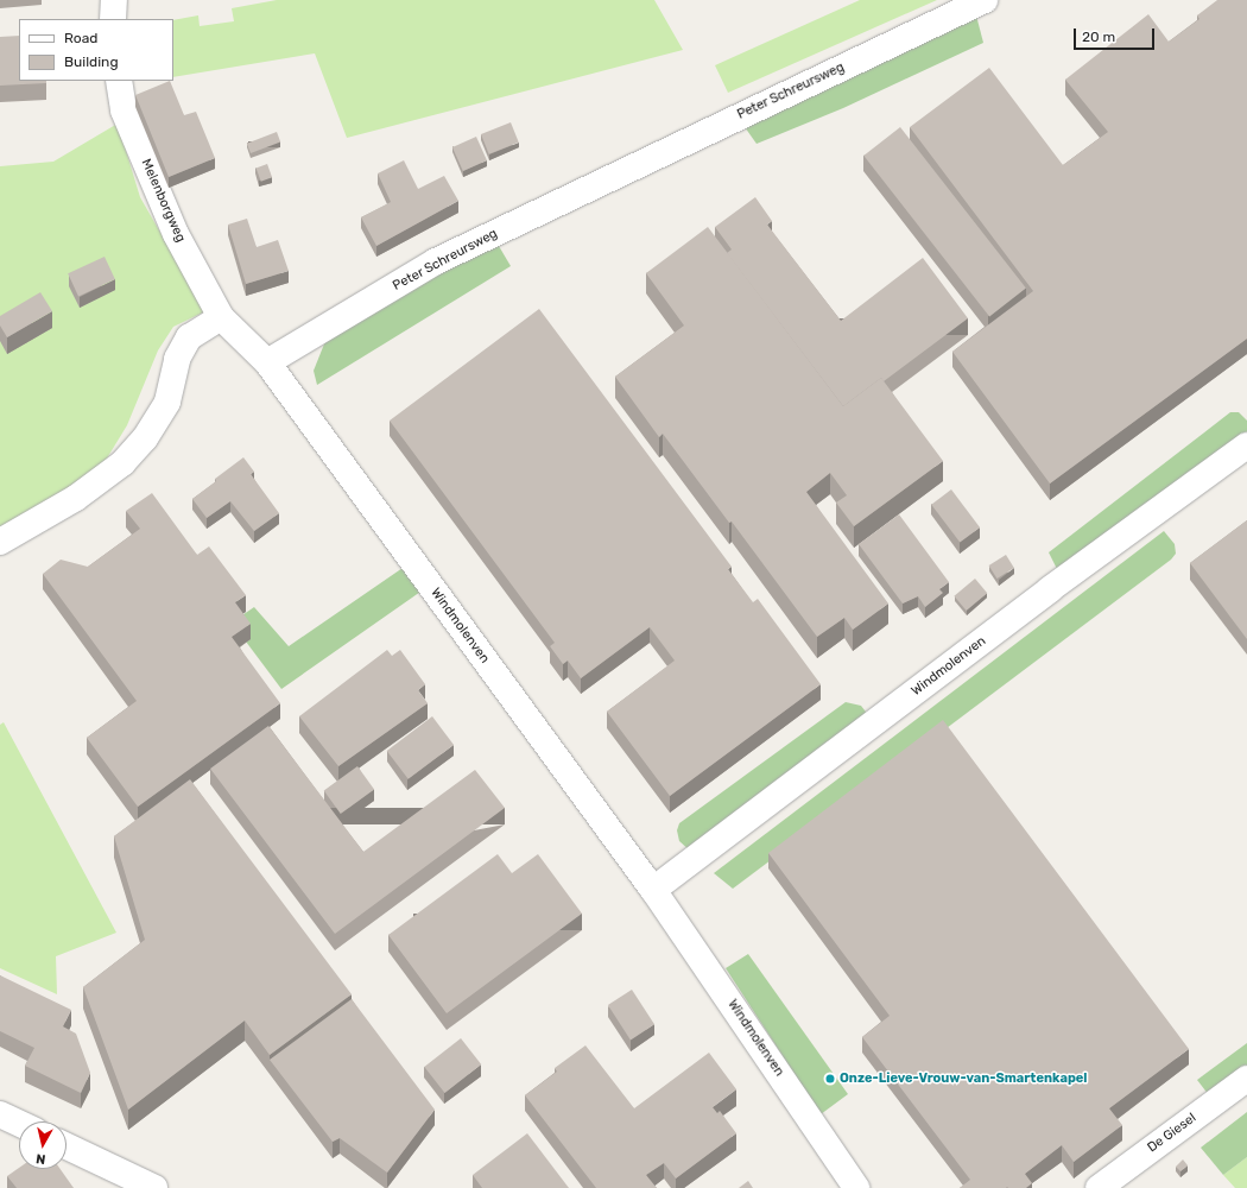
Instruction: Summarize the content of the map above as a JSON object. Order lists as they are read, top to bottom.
{
  "streets": {
    "street": [
      "Peter Schreursweg",
      "Melenborgweg",
      "Windmolenven",
      "De Giesel"
    ]
  },
  "crossings": [
    ["Peter Schreursweg", "Windmolenven"]
  ],
  "places": ["Onze-Lieve-Vrouw-van-Smartenkapel"],
  "legend": ["Road", "Building"],
  "scale_bar": "20 m",
  "north": "bottom"
}
